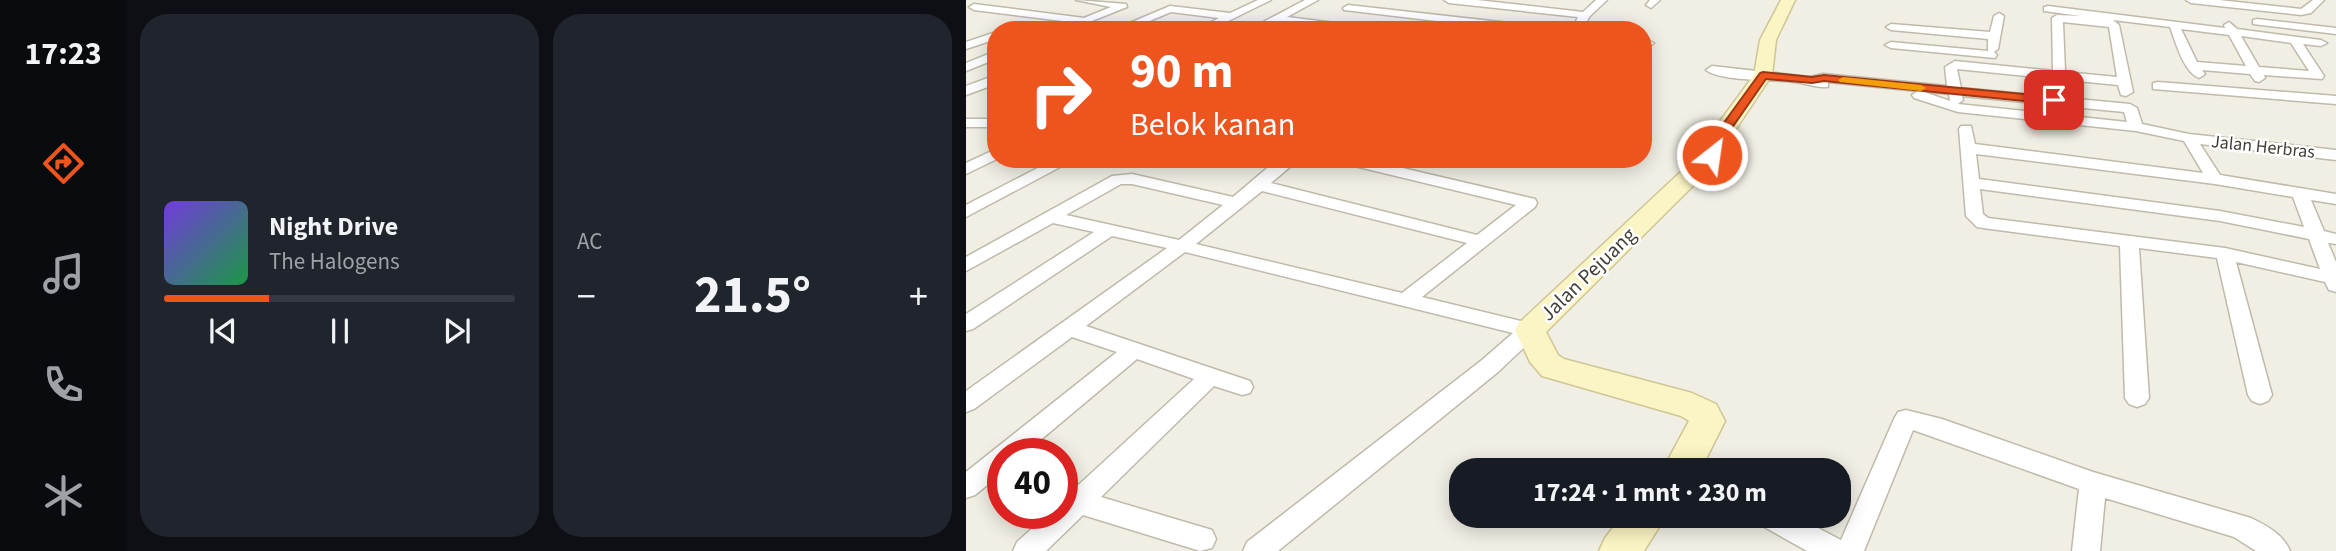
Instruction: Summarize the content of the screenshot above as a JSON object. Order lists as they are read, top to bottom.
{
  "streets": {
    "street": ["Jalan Herbras", "Jalan Pejuang"]
  },
  "page": {
    "tabs": "17:23",
    "tile": "AC",
    "turn": ["90 m", "Belok kanan"],
    "song": ["Night Drive", "The Halogens"],
    "heat": ["−", "21.5°", "+"],
    "limit": "40",
    "trip": "17:24 · 1 mnt · 230 m"
  }
}
